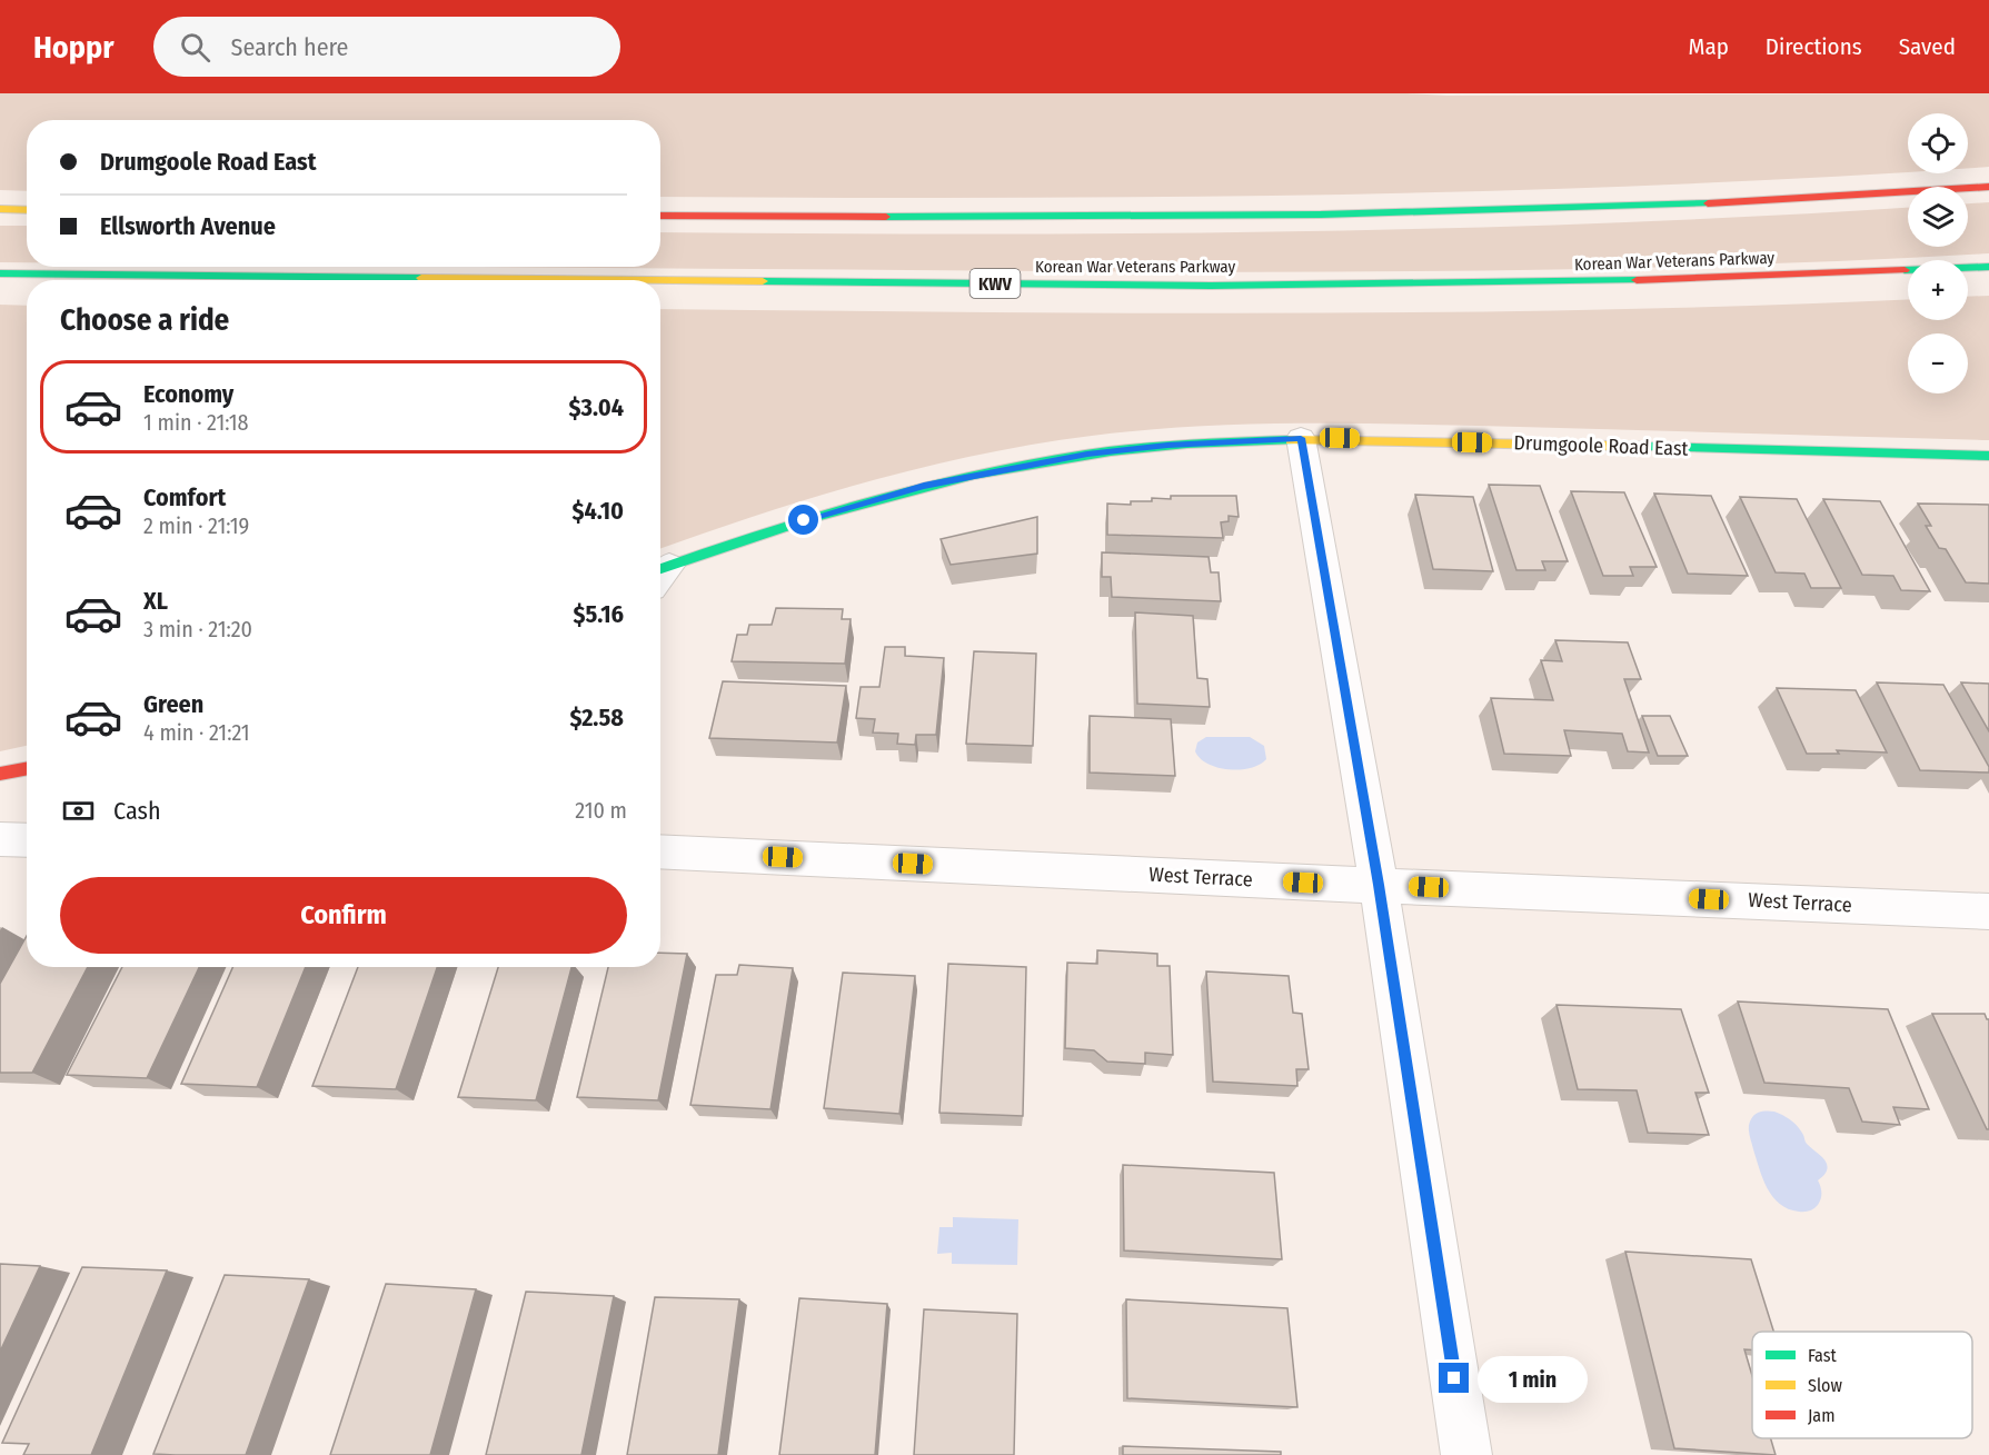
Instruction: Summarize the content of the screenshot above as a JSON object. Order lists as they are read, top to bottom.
{
  "streets": {
    "main road": ["Korean War Veterans Parkway", "KWV", "Drumgoole Road East"],
    "street": ["West Terrace"]
  },
  "legend": ["Fast", "Slow", "Jam"],
  "page": {
    "header": "Hoppr",
    "search": "Search here",
    "nav": ["Map", "Directions", "Saved"],
    "map_buttons": ["+", "−"],
    "banner": ["Drumgoole Road East", "Ellsworth Avenue"],
    "heading": "Choose a ride",
    "list": [
      {
        "name": "Economy",
        "note": "1 min · 21:18",
        "value": "$3.04"
      },
      {
        "name": "Comfort",
        "note": "2 min · 21:19",
        "value": "$4.10"
      },
      {
        "name": "XL",
        "note": "3 min · 21:20",
        "value": "$5.16"
      },
      {
        "name": "Green",
        "note": "4 min · 21:21",
        "value": "$2.58"
      }
    ],
    "pay": ["Cash", "210 m"],
    "buttons": "Confirm",
    "bubble": "1 min"
  }
}
